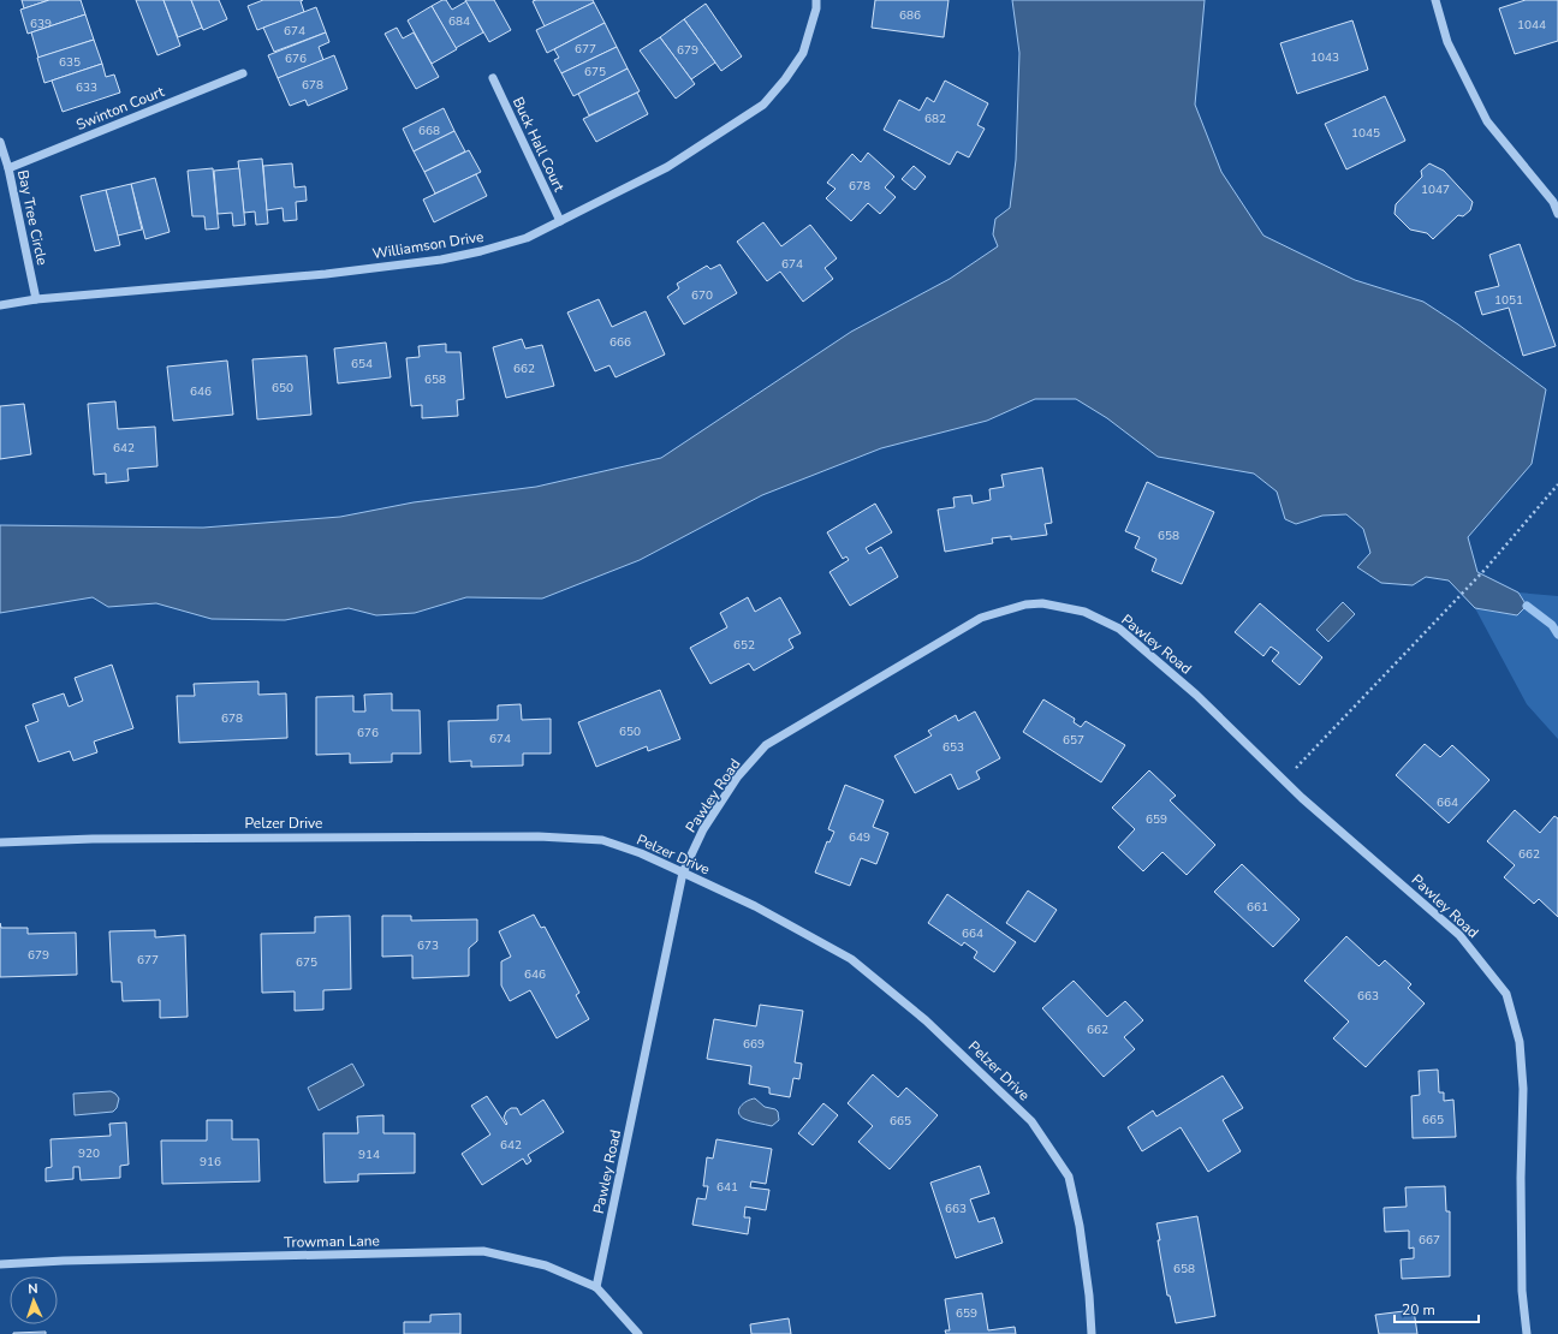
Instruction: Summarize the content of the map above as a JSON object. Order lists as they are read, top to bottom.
{
  "streets": {
    "street": [
      "Swinton Court",
      "Buck Hall Court",
      "Bay Tree Circle",
      "Williamson Drive",
      "Pawley Road",
      "Pelzer Drive",
      "Trowman Lane"
    ]
  },
  "crossings": [
    ["Swinton Court", "Bay Tree Circle"],
    ["Buck Hall Court", "Williamson Drive"],
    ["Bay Tree Circle", "Williamson Drive"],
    ["Pawley Road", "Pelzer Drive"],
    ["Pawley Road", "Trowman Lane"]
  ],
  "house_numbers": [
    "686",
    "684",
    "639",
    "1044",
    "674",
    "677",
    "679",
    "1043",
    "676",
    "635",
    "675",
    "678",
    "633",
    "682",
    "668",
    "1045",
    "678",
    "1047",
    "674",
    "670",
    "1051",
    "666",
    "654",
    "662",
    "658",
    "650",
    "646",
    "642",
    "658",
    "652",
    "678",
    "650",
    "676",
    "674",
    "657",
    "653",
    "664",
    "659",
    "649",
    "662",
    "661",
    "664",
    "673",
    "679",
    "677",
    "675",
    "646",
    "663",
    "662",
    "669",
    "665",
    "665",
    "642",
    "920",
    "914",
    "916",
    "641",
    "663",
    "667",
    "658",
    "659"
  ],
  "scale_bar": "20 m",
  "north": "top"
}
